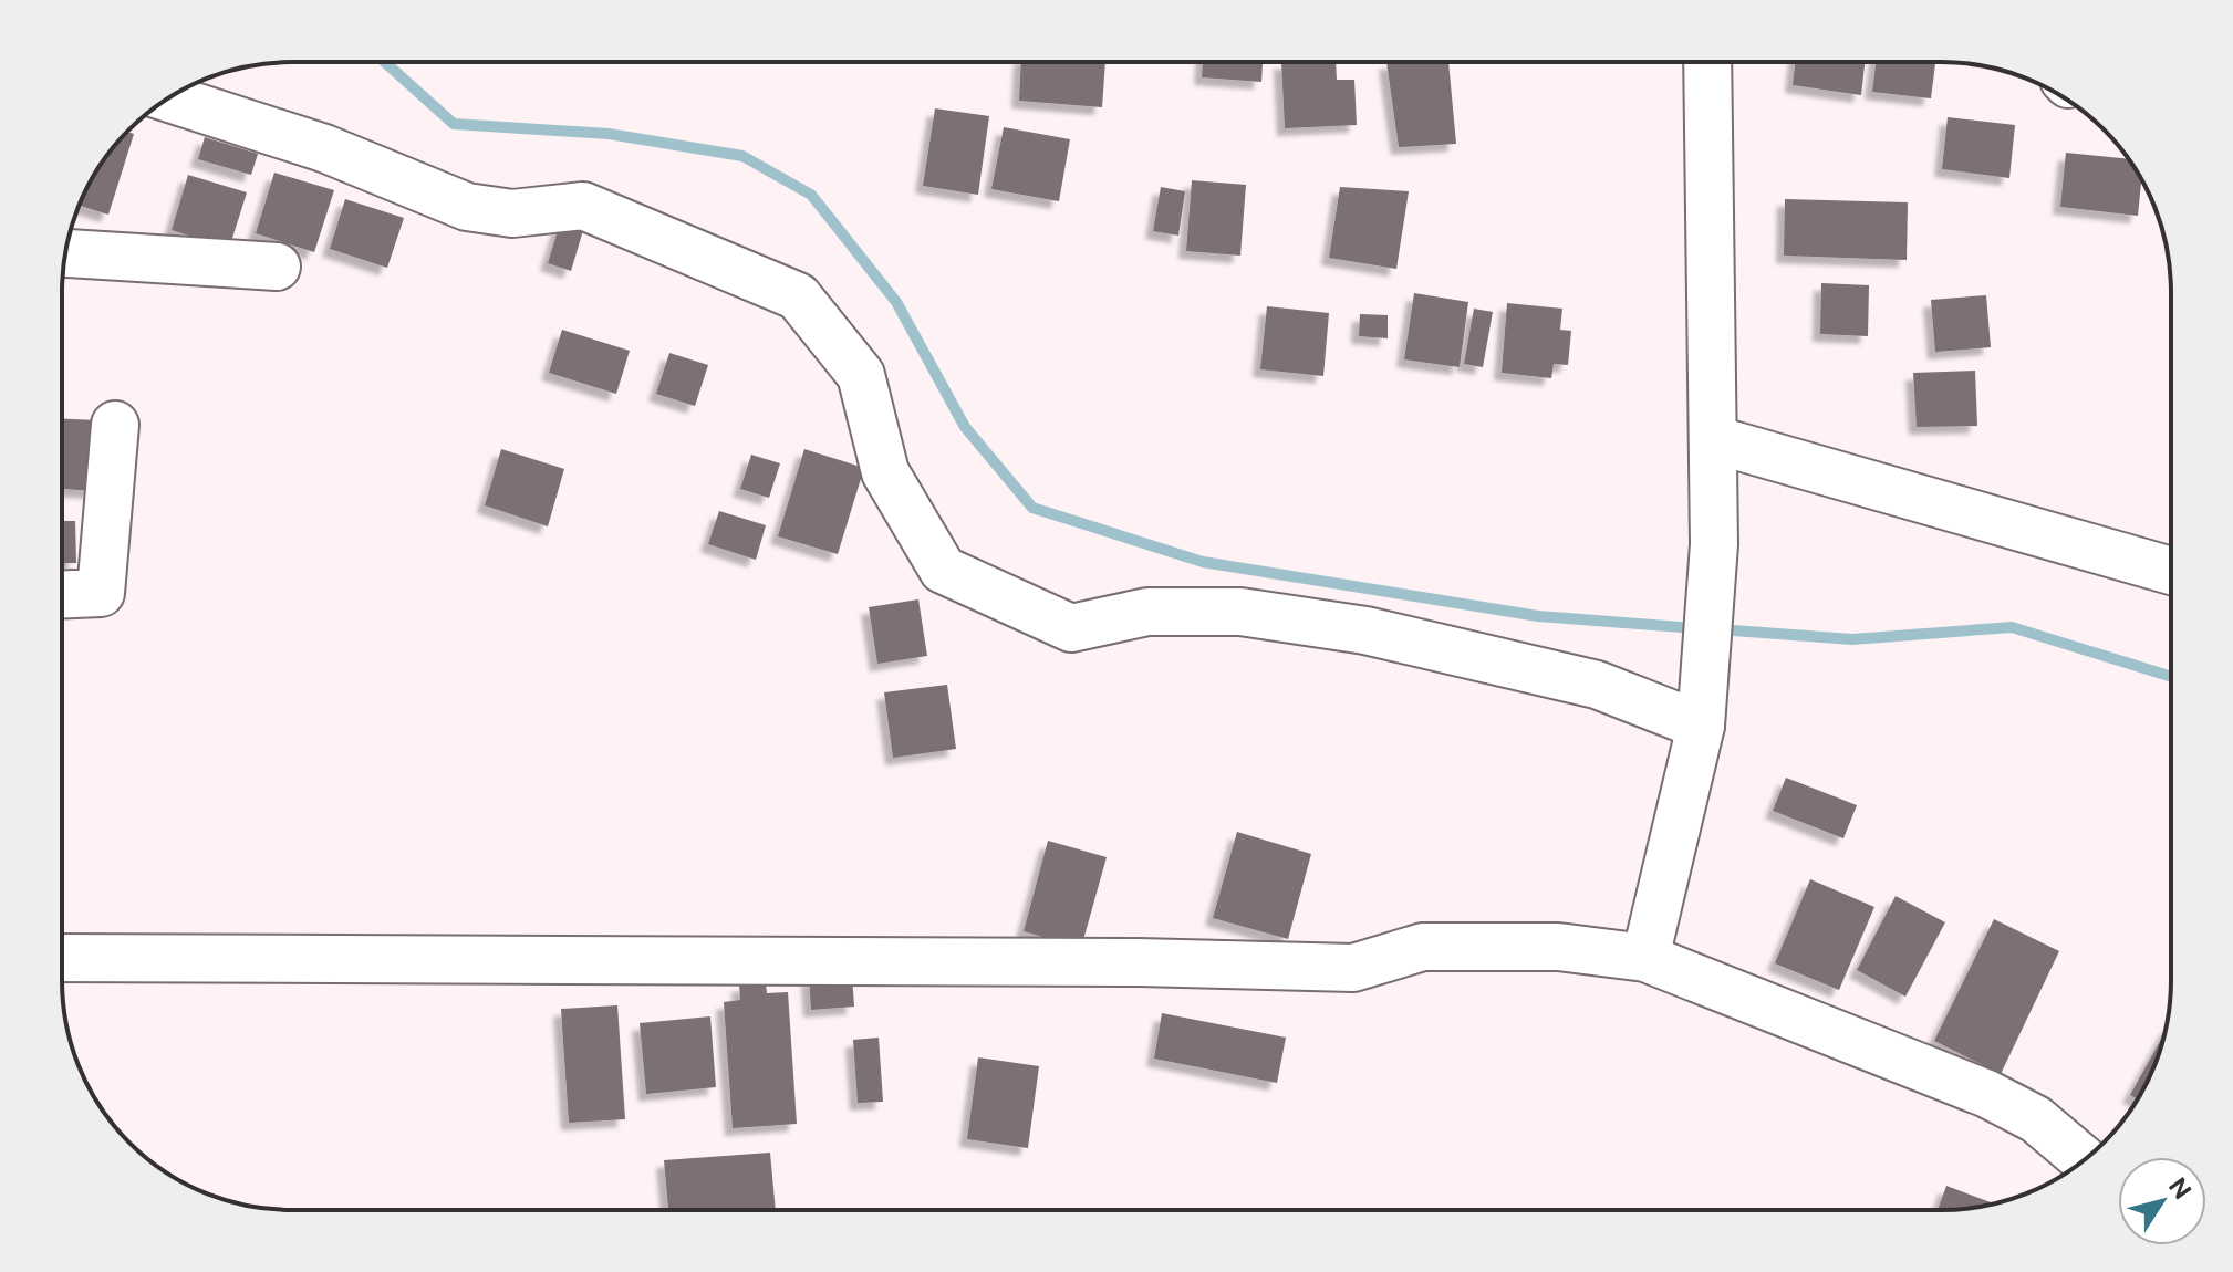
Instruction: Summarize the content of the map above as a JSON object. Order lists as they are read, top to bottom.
{
  "north": "top right"
}
